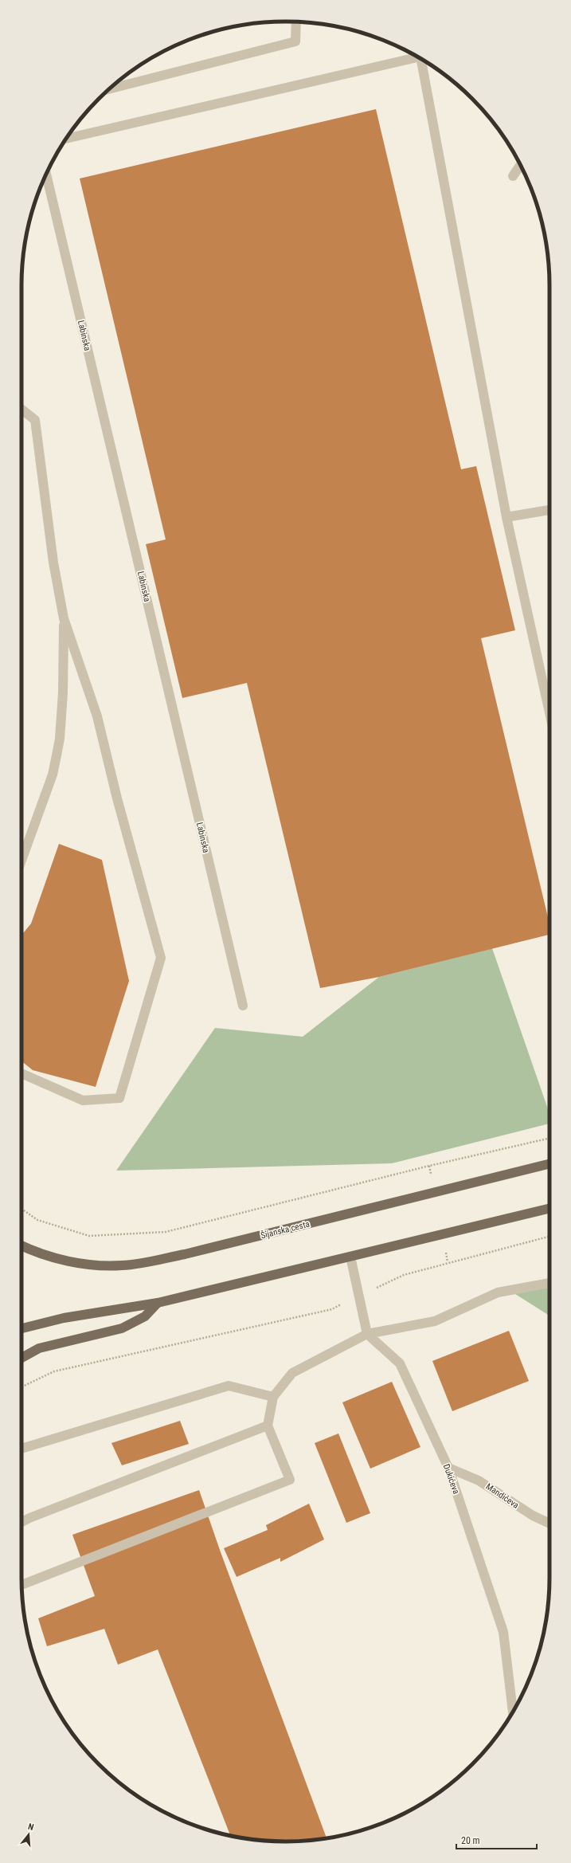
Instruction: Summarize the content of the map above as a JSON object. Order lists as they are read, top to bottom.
{
  "streets": {
    "main road": ["Šijanska cesta"],
    "street": ["Labinska", "Dukićeva", "Mandićeva"]
  },
  "crossings": [
    ["Dukićeva", "Mandićeva"]
  ],
  "scale_bar": "20 m",
  "north": "top"
}
